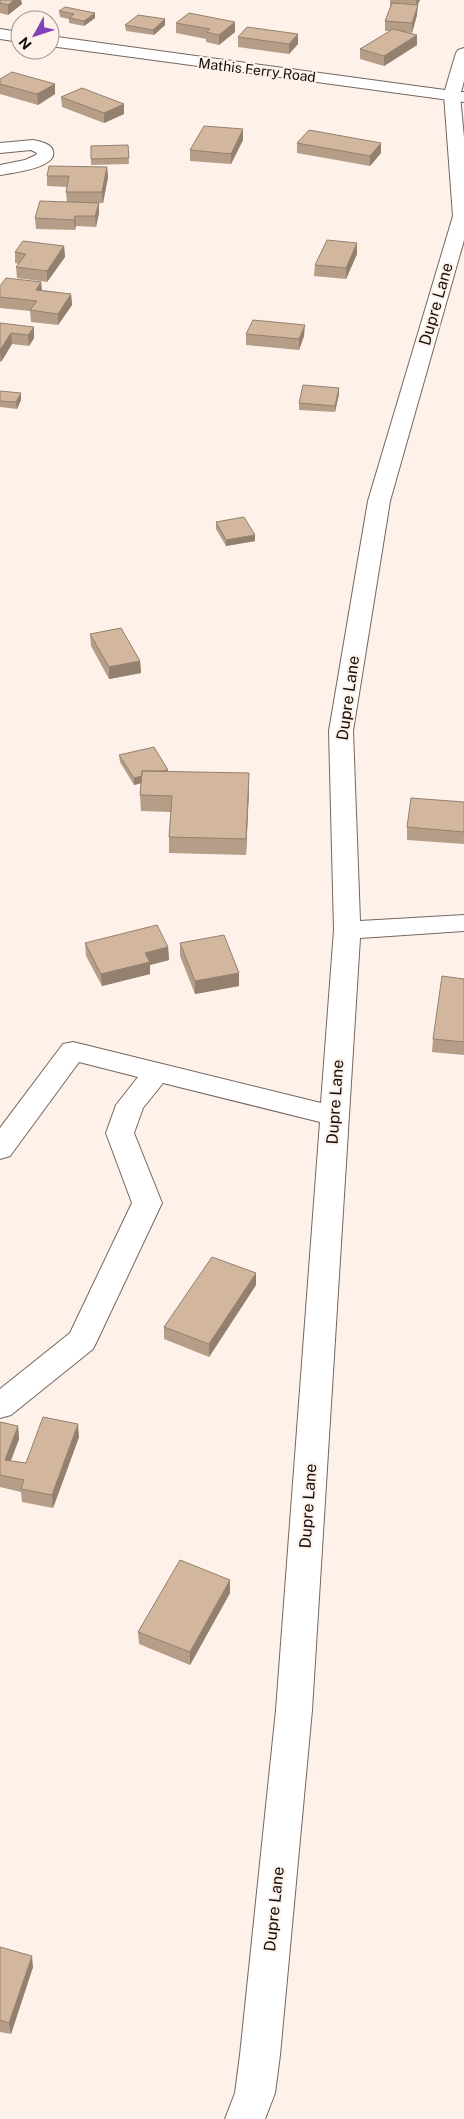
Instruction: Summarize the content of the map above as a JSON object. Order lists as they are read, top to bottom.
{
  "streets": {
    "street": ["Mathis Ferry Road", "Dupre Lane"]
  },
  "crossings": [
    ["Mathis Ferry Road", "Dupre Lane"]
  ],
  "north": "bottom left"
}
